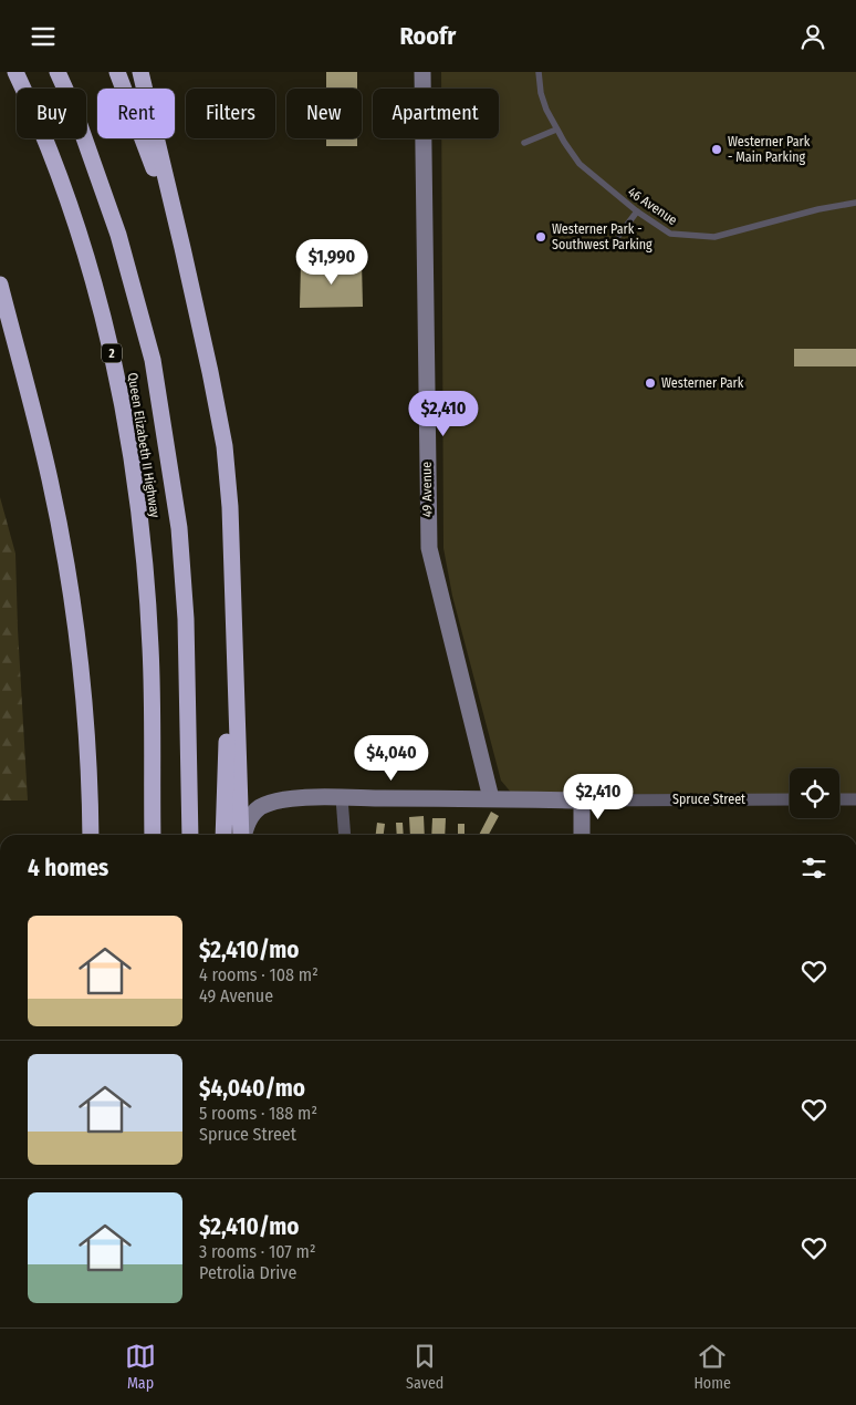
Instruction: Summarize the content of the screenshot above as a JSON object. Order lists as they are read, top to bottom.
{
  "streets": {
    "highway": ["2", "Queen Elizabeth II Highway"],
    "street": ["49 Avenue", "Spruce Street"],
    "lane": ["46 Avenue"]
  },
  "crossings": [
    ["49 Avenue", "Spruce Street"]
  ],
  "places": ["Westerner Park - Main Parking", "Westerner Park - Southwest Parking", "Westerner Park"],
  "page": {
    "header": "Roofr",
    "chip": [
      "Buy",
      "Rent",
      "Filters",
      "New",
      "Apartment"
    ],
    "price": [
      "$1,990",
      "$2,410",
      "$4,040",
      "$2,410"
    ],
    "heading": "4 homes",
    "list": [
      {
        "name": "$2,410/mo",
        "note": "4 rooms · 108 m² · 49 Avenue"
      },
      {
        "name": "$4,040/mo",
        "note": "5 rooms · 188 m² · Spruce Street"
      },
      {
        "name": "$2,410/mo",
        "note": "3 rooms · 107 m² · Petrolia Drive"
      }
    ],
    "tabs": ["Map", "Saved", "Home"]
  }
}
